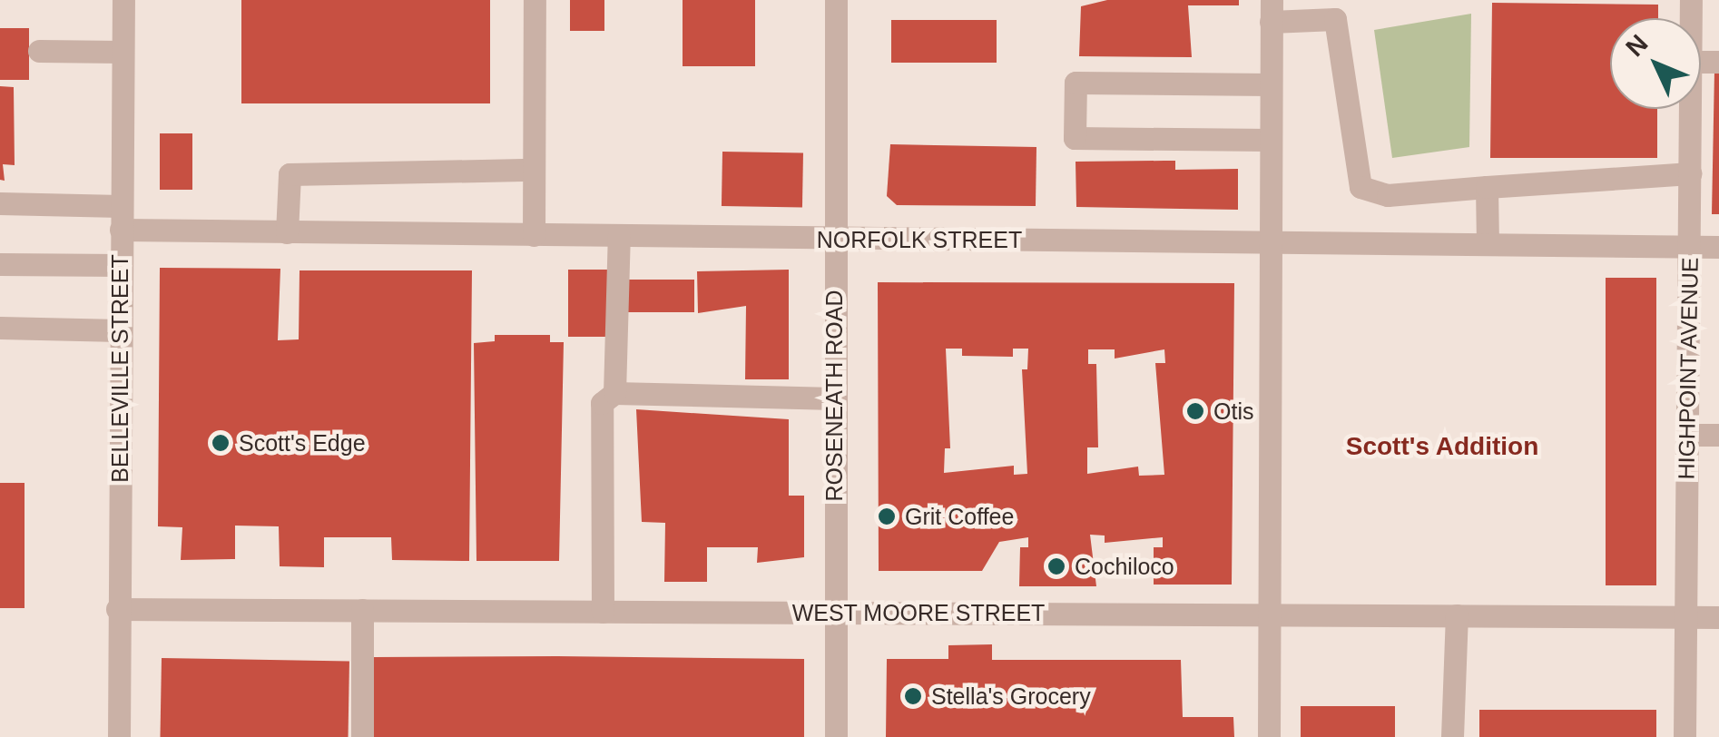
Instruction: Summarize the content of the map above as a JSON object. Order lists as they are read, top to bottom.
{
  "streets": {
    "street": [
      "NORFOLK STREET",
      "BELLEVILLE STREET",
      "HIGHPOINT AVENUE",
      "ROSENEATH ROAD",
      "WEST MOORE STREET"
    ]
  },
  "crossings": [
    ["NORFOLK STREET", "BELLEVILLE STREET"],
    ["NORFOLK STREET", "HIGHPOINT AVENUE"],
    ["NORFOLK STREET", "ROSENEATH ROAD"],
    ["BELLEVILLE STREET", "WEST MOORE STREET"],
    ["HIGHPOINT AVENUE", "WEST MOORE STREET"],
    ["ROSENEATH ROAD", "WEST MOORE STREET"]
  ],
  "districts": ["Scott's Addition"],
  "places": [
    "Otis",
    "Scott's Edge",
    "Grit Coffee",
    "Cochiloco",
    "Stella's Grocery"
  ],
  "north": "top left"
}
